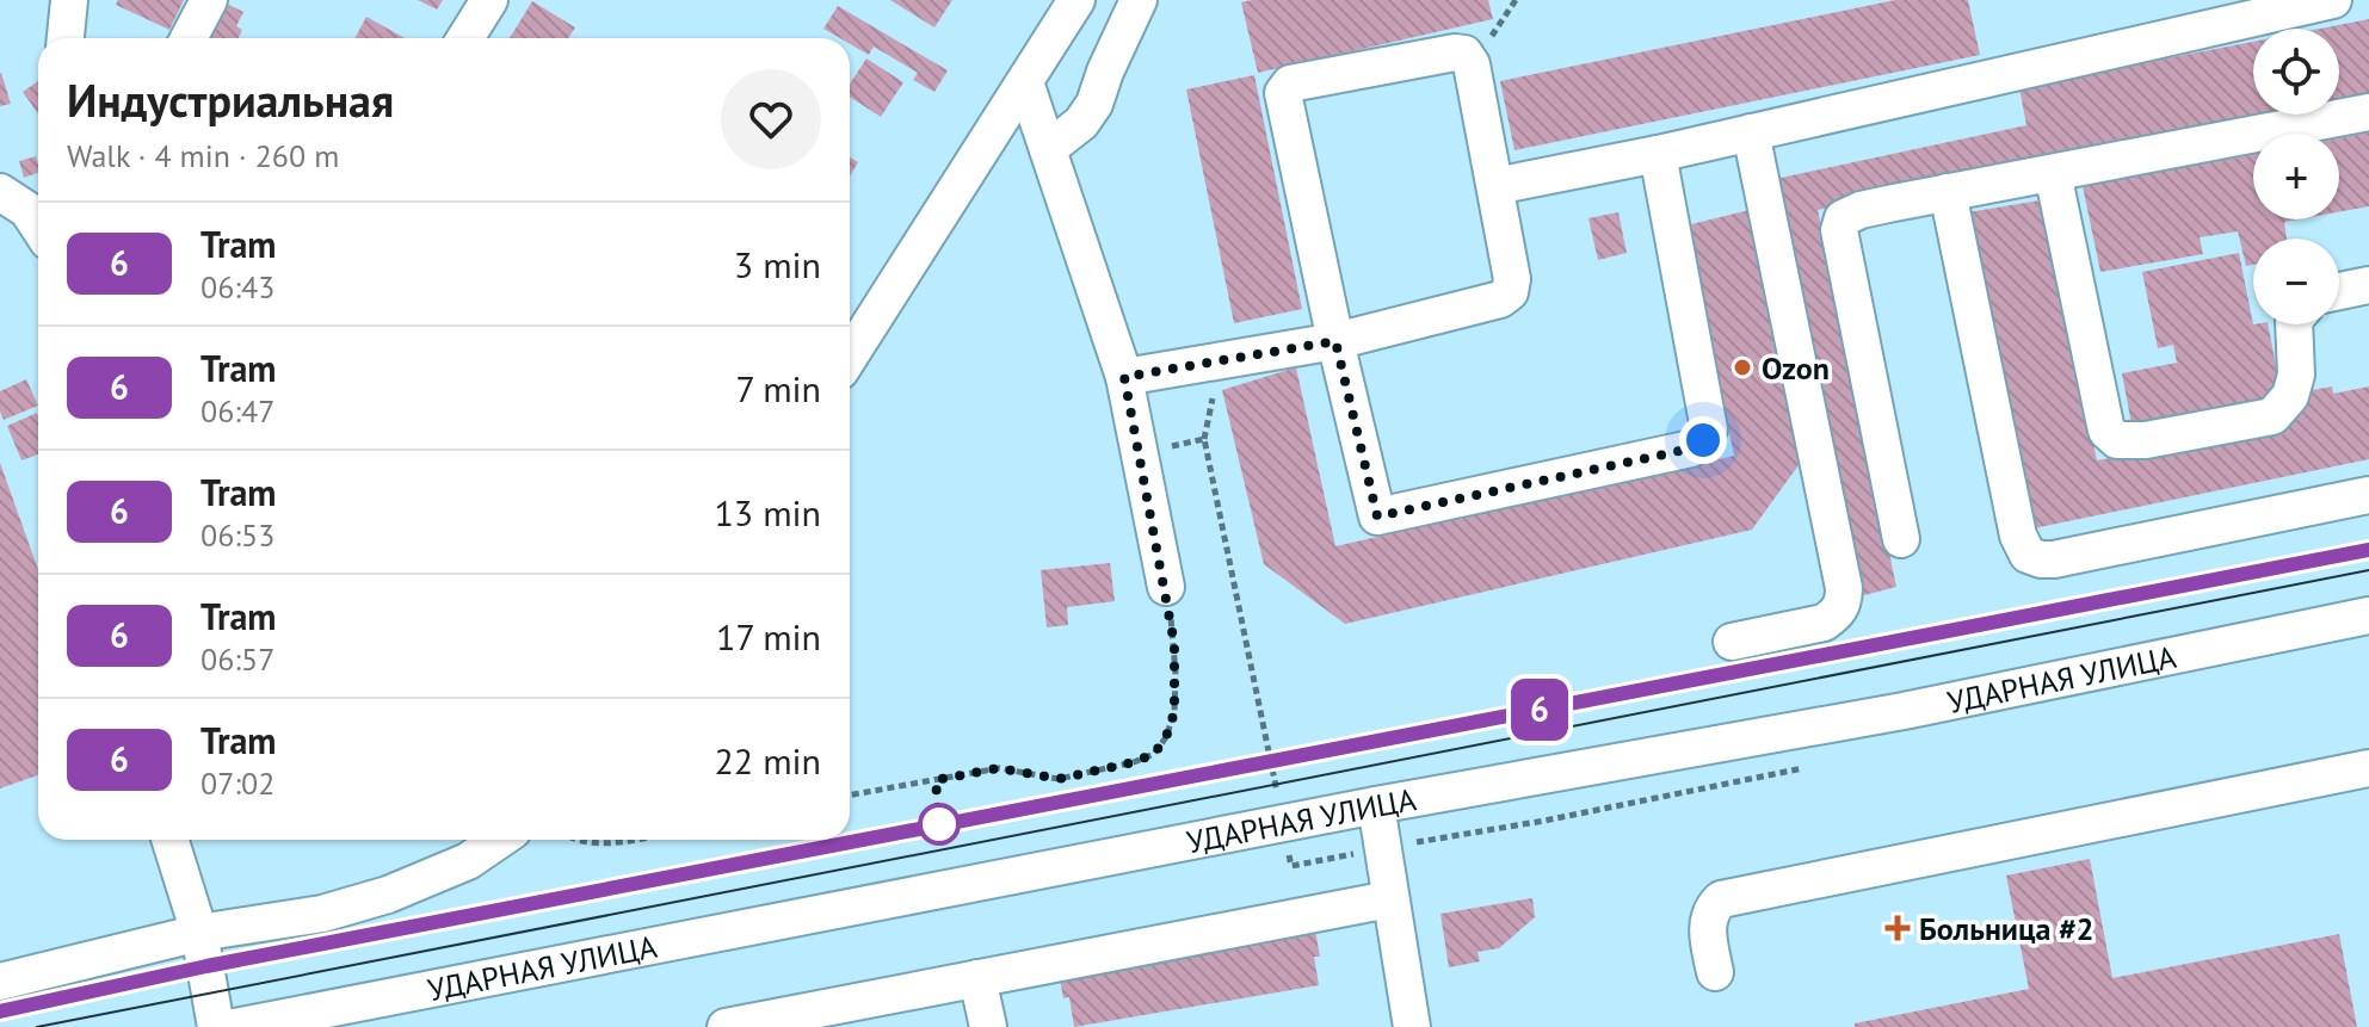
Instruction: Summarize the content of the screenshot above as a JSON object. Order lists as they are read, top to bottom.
{
  "streets": {
    "street": ["УДАРНАЯ УЛИЦА"]
  },
  "places": {
    "other": ["Ozon"],
    "health": ["Больница #2"]
  },
  "lines": ["tram line 6"],
  "page": {
    "on_map": "6",
    "map_buttons": ["+", "−"],
    "heading": ["Индустриальная", "Walk · 4 min · 260 m"],
    "list": [
      {
        "mark": "6",
        "name": "Tram",
        "note": "06:43",
        "value": "3 min"
      },
      {
        "mark": "6",
        "name": "Tram",
        "note": "06:47",
        "value": "7 min"
      },
      {
        "mark": "6",
        "name": "Tram",
        "note": "06:53",
        "value": "13 min"
      },
      {
        "mark": "6",
        "name": "Tram",
        "note": "06:57",
        "value": "17 min"
      },
      {
        "mark": "6",
        "name": "Tram",
        "note": "07:02",
        "value": "22 min"
      }
    ]
  }
}
